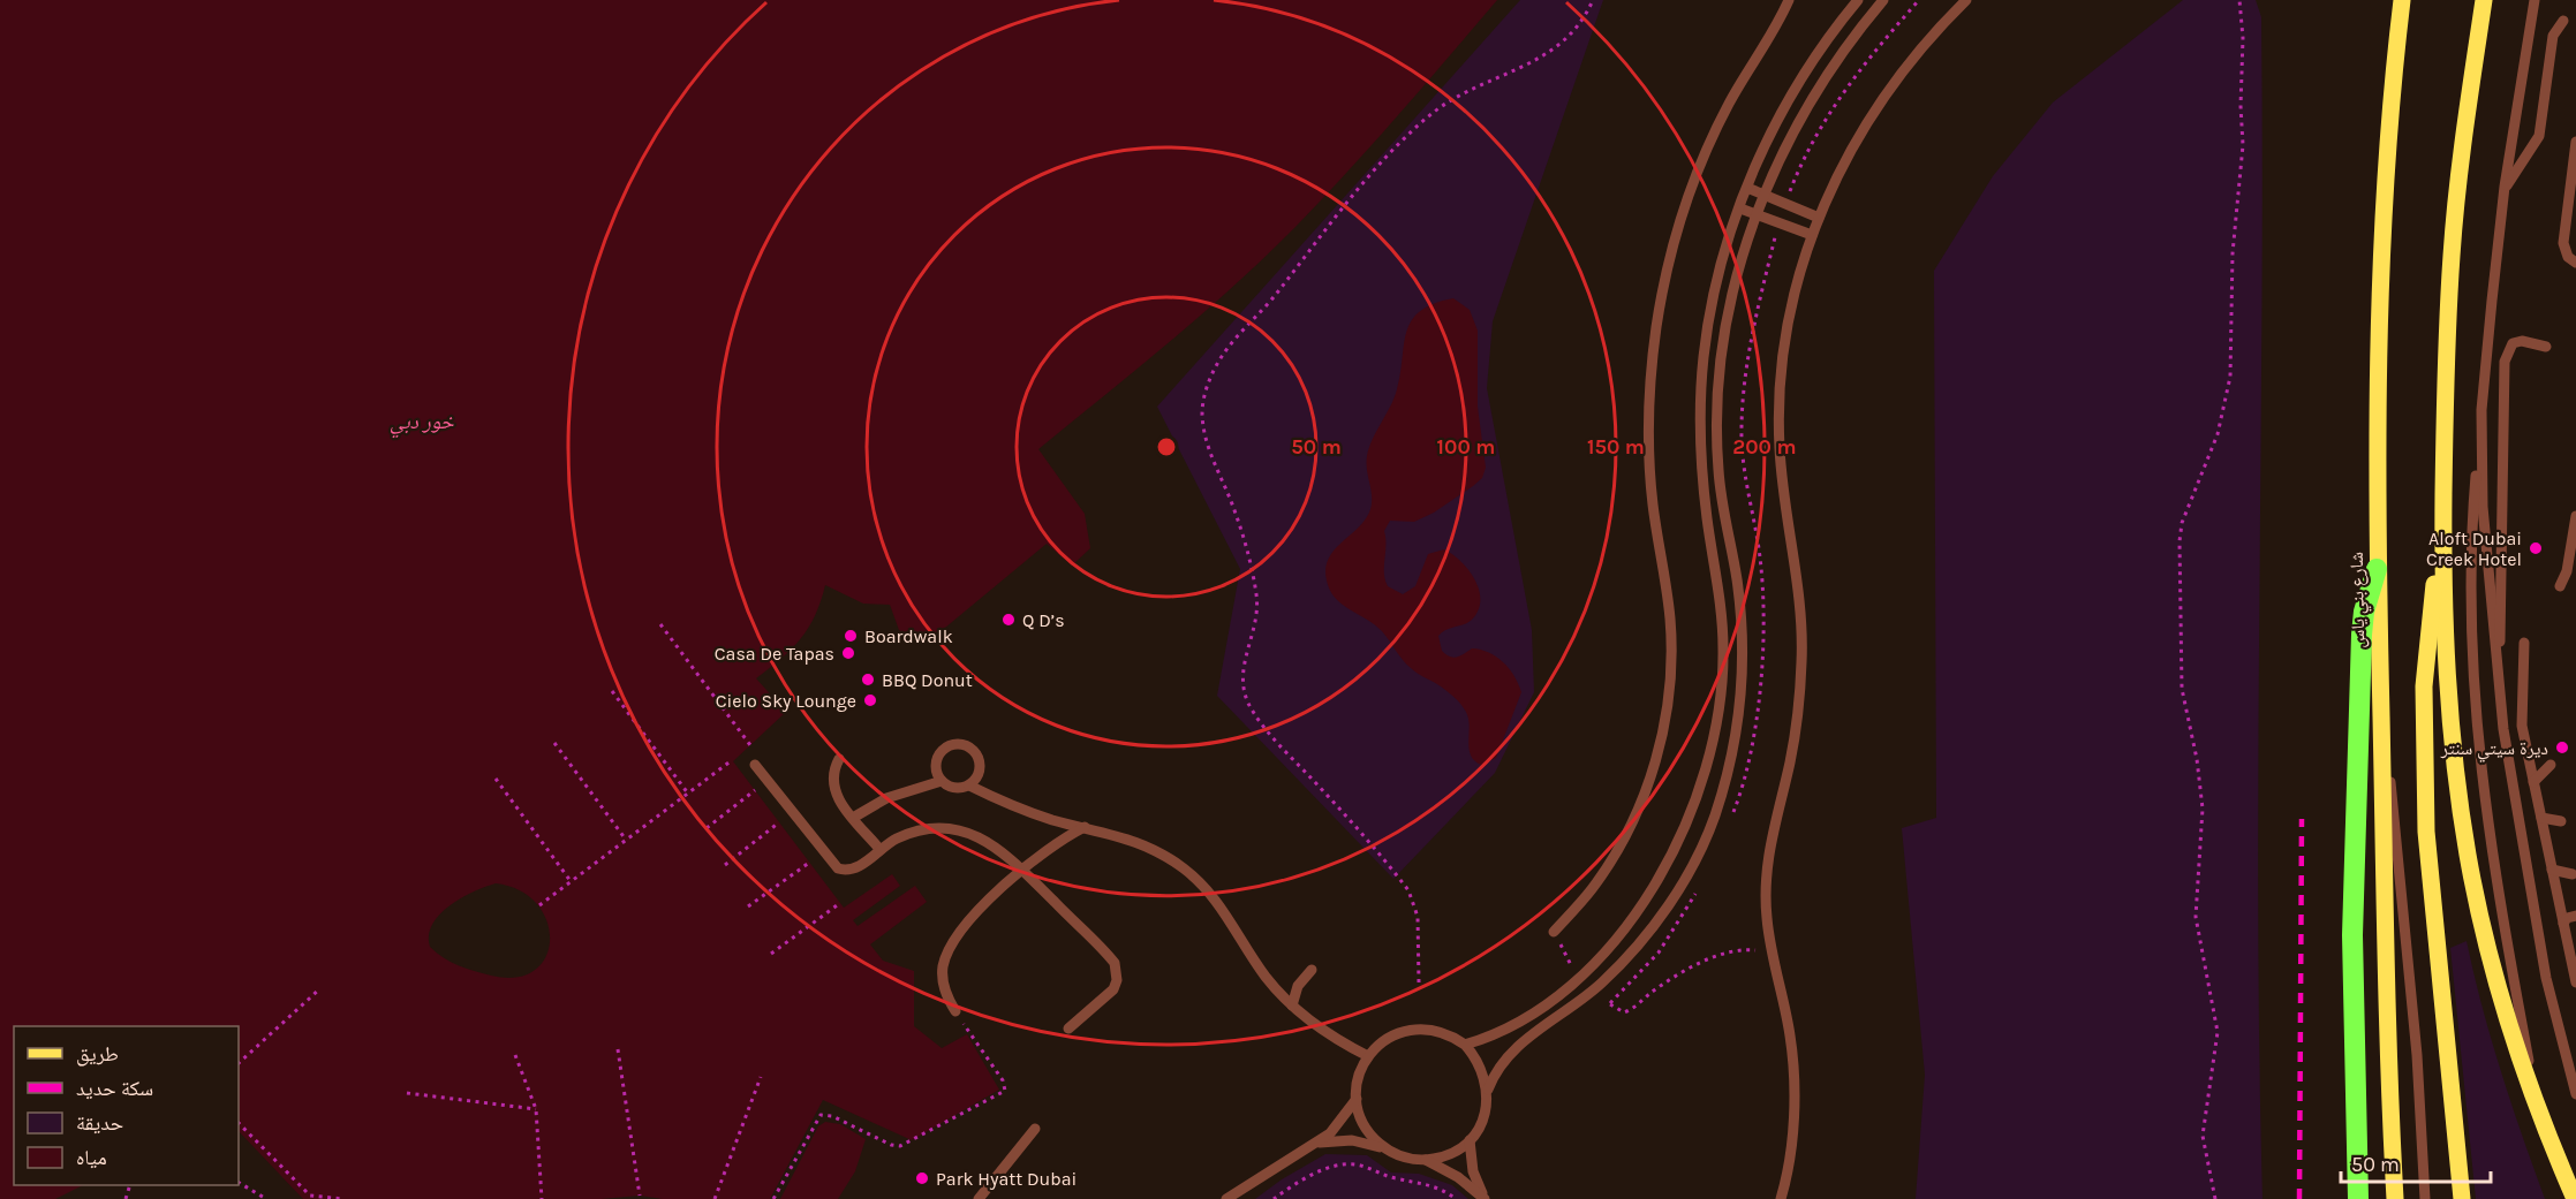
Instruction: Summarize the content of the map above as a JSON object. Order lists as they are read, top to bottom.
{
  "streets": {
    "main road": ["شارع بني ياس"]
  },
  "water": ["خور دبي"],
  "places": [
    "Aloft Dubai Creek Hotel",
    "Q D’s",
    "Boardwalk",
    "Casa De Tapas",
    "BBQ Donut",
    "Cielo Sky Lounge",
    "ديرة سيتي سنتر",
    "Park Hyatt Dubai"
  ],
  "legend": [
    "طريق",
    "سكة حديد",
    "حديقة",
    "مياه"
  ],
  "scale_bar": "50 m",
  "rings": [
    "50 m",
    "100 m",
    "150 m",
    "200 m"
  ]
}
